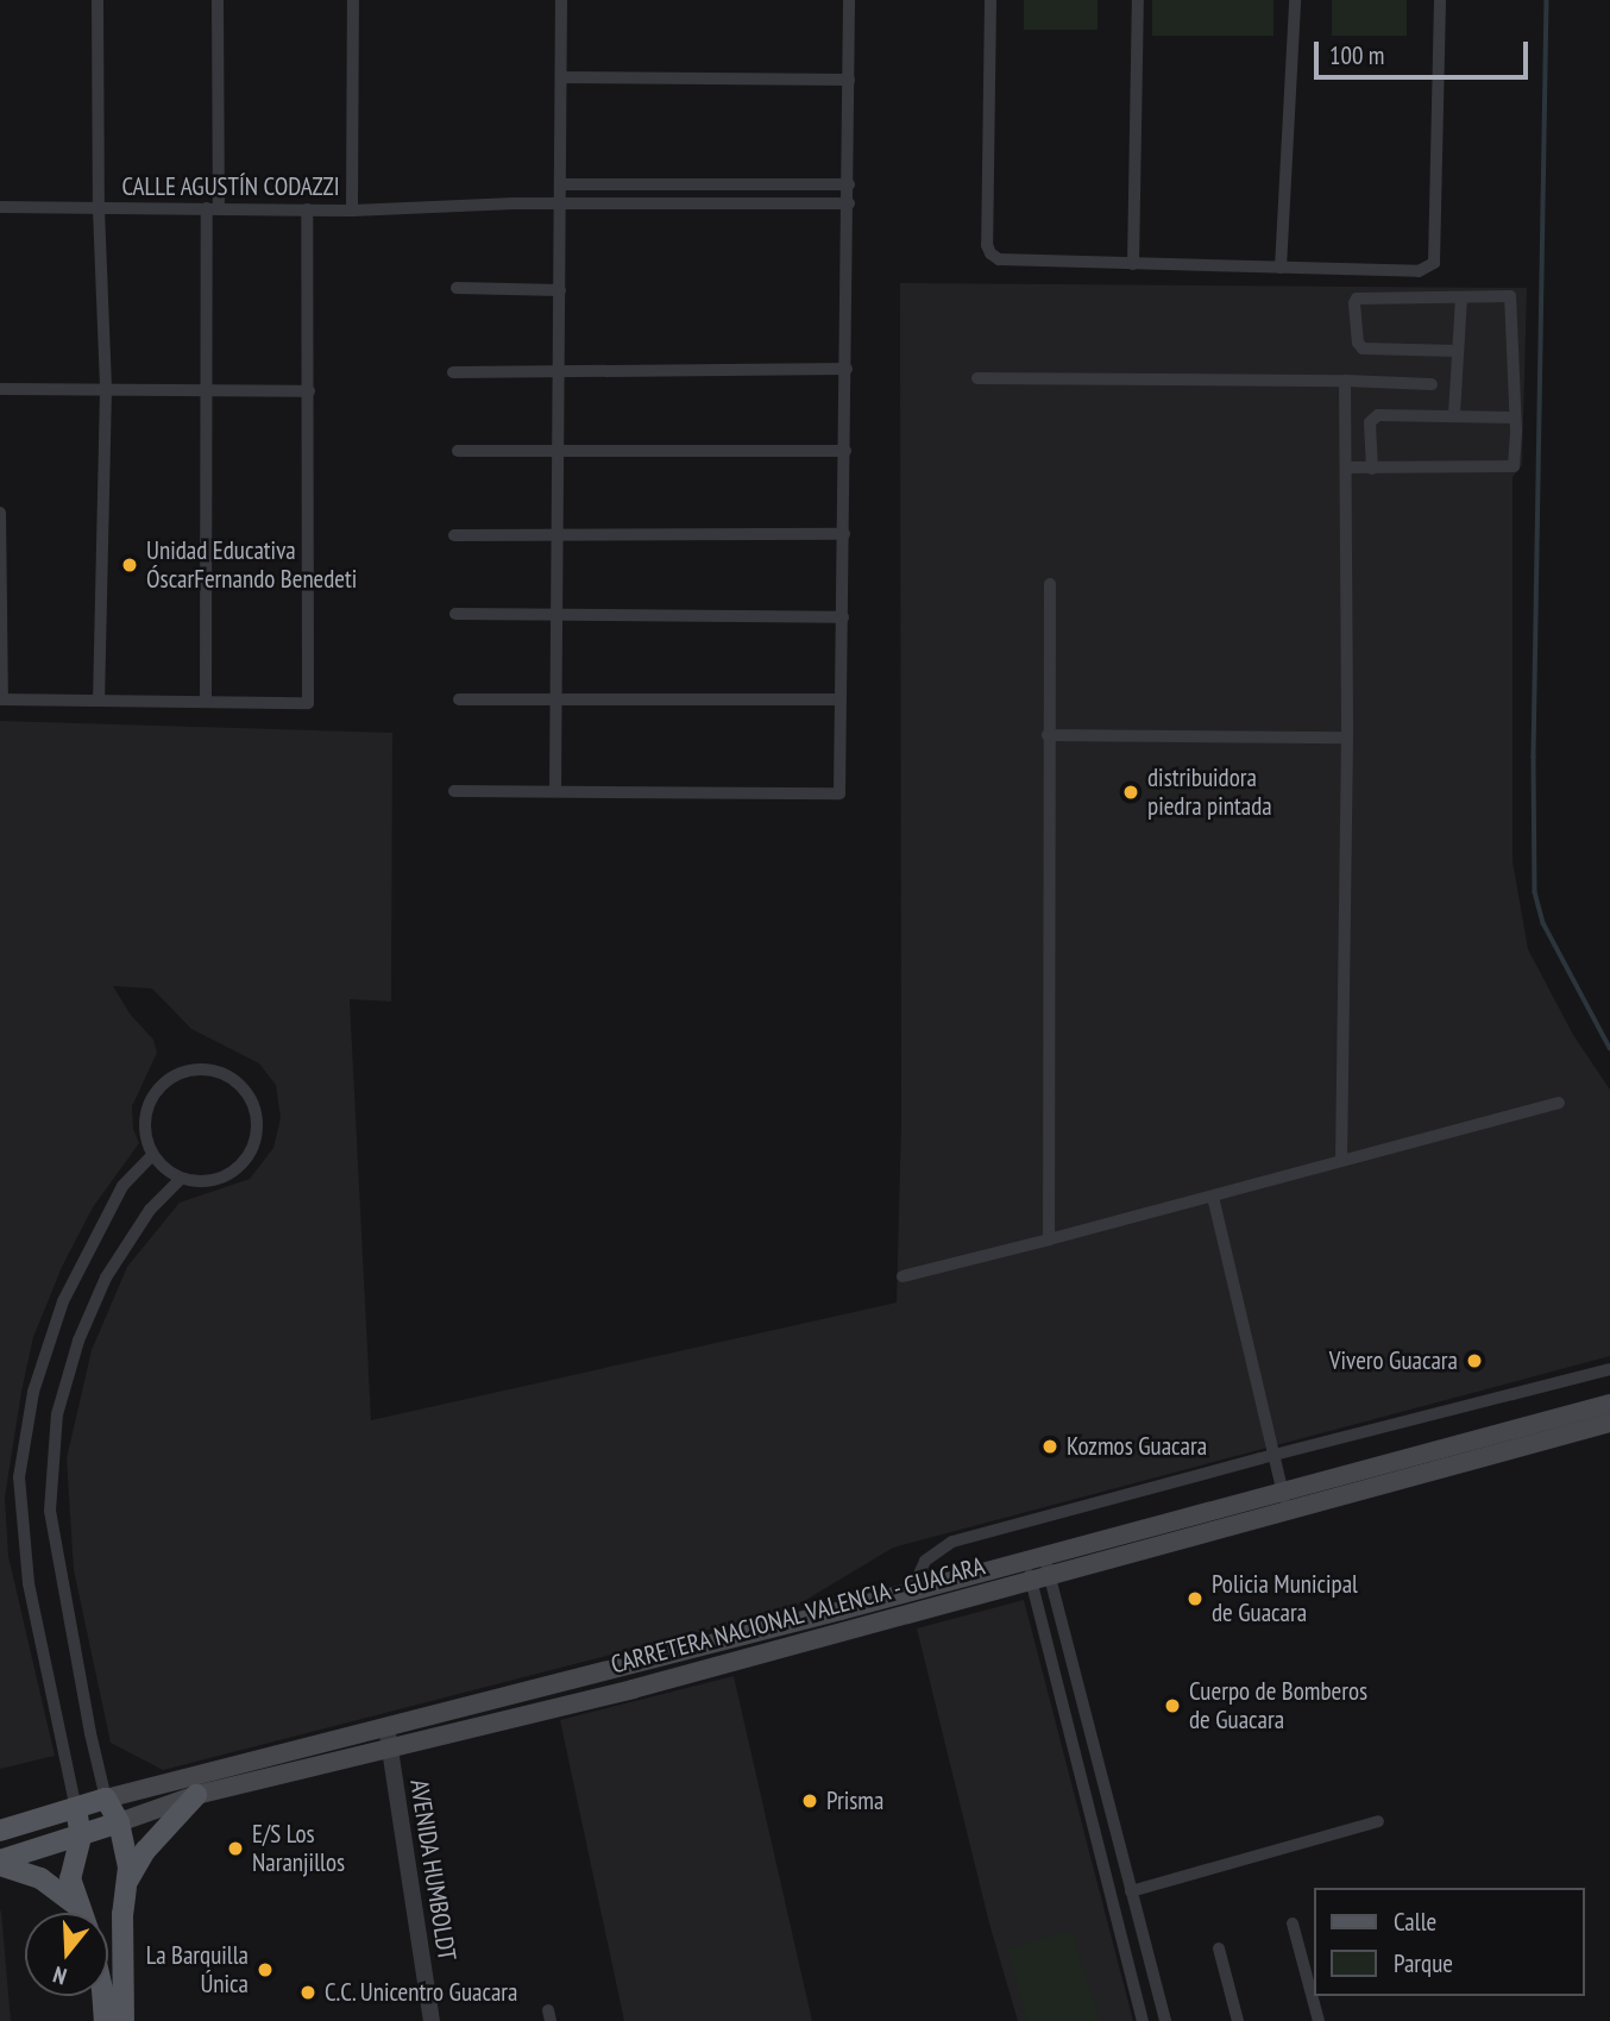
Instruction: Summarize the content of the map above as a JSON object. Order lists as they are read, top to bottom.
{
  "streets": {
    "main road": ["CARRETERA NACIONAL VALENCIA - GUACARA"],
    "street": ["CALLE AGUSTÍN CODAZZI", "AVENIDA HUMBOLDT"]
  },
  "crossings": [
    ["CARRETERA NACIONAL VALENCIA - GUACARA", "AVENIDA HUMBOLDT"]
  ],
  "places": [
    "Unidad Educativa ÓscarFernando Benedeti",
    "distribuidora piedra pintada",
    "Vivero Guacara",
    "Kozmos Guacara",
    "Policia Municipal de Guacara",
    "Cuerpo de Bomberos de Guacara",
    "Prisma",
    "E/S Los Naranjillos",
    "La Barquilla Única",
    "C.C. Unicentro Guacara"
  ],
  "legend": ["Calle", "Parque"],
  "scale_bar": "100 m",
  "north": "bottom"
}
